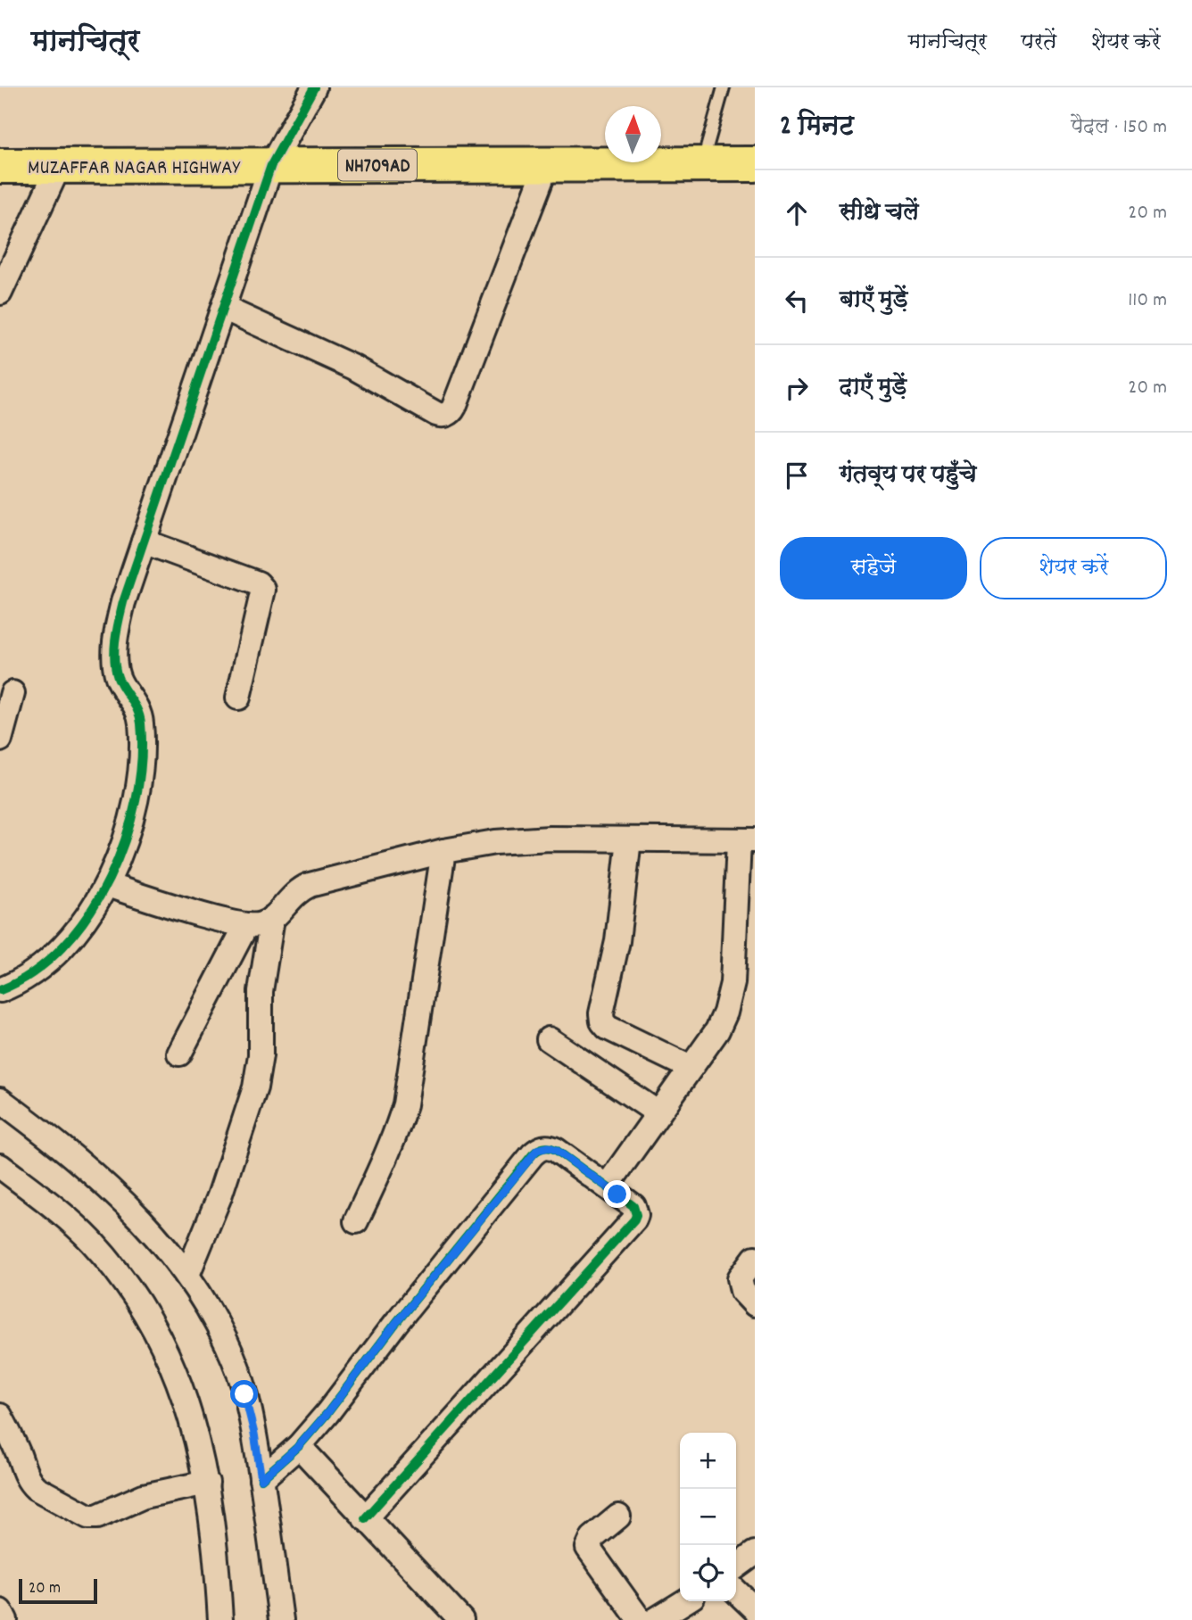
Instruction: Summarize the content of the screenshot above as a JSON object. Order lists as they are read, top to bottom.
{
  "streets": {
    "highway": ["NH709AD", "MUZAFFAR NAGAR HIGHWAY"]
  },
  "scale_bar": "20 m",
  "north": "top",
  "page": {
    "header": "मानचित्र",
    "nav": ["मानचित्र", "परतें", "शेयर करें"],
    "heading": ["2 मिनट", "पैदल · 150 m"],
    "list": [
      ["सीधे चलें", "20 m"],
      ["बाएँ मुड़ें", "110 m"],
      ["दाएँ मुड़ें", "20 m"],
      "गंतव्य पर पहुँचे"
    ],
    "buttons": ["सहेजें", "शेयर करें"],
    "map_buttons": ["+", "−"],
    "scale": "20 m"
  }
}
